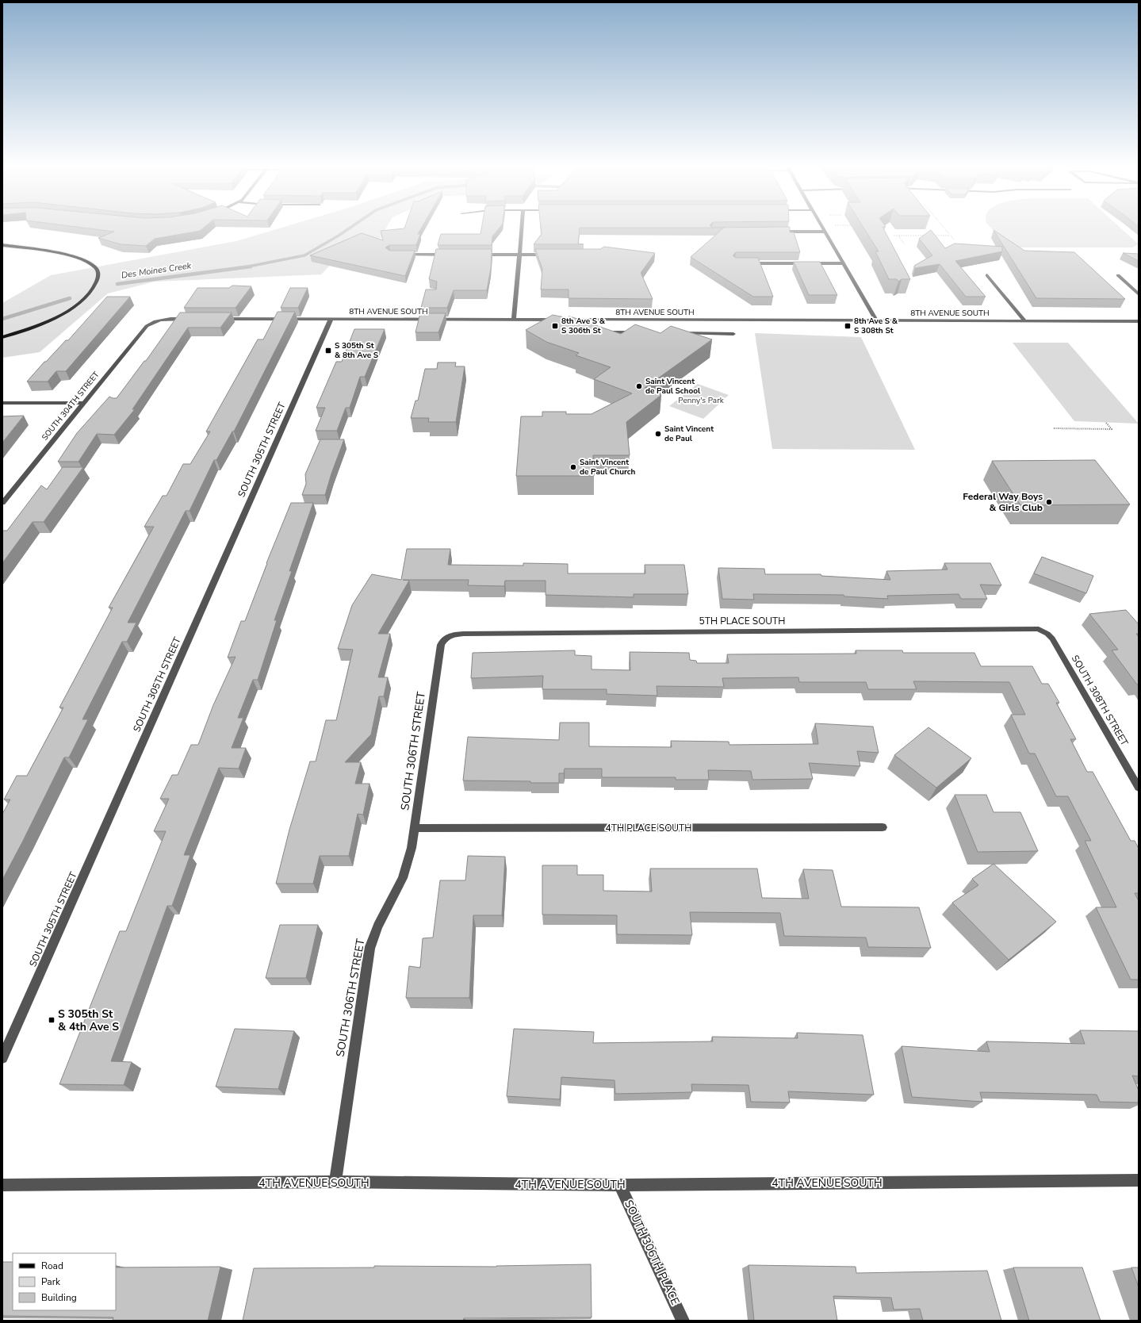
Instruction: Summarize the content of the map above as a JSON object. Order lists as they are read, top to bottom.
{
  "streets": {
    "street": [
      "8TH AVENUE SOUTH",
      "SOUTH 304TH STREET",
      "SOUTH 305TH STREET",
      "5TH PLACE SOUTH",
      "SOUTH 308TH STREET",
      "SOUTH 306TH STREET",
      "4TH PLACE SOUTH",
      "4TH AVENUE SOUTH",
      "SOUTH 306TH PLACE"
    ]
  },
  "crossings": [
    ["8TH AVENUE SOUTH", "SOUTH 305TH STREET"],
    ["5TH PLACE SOUTH", "SOUTH 308TH STREET"],
    ["5TH PLACE SOUTH", "SOUTH 306TH STREET"],
    ["SOUTH 306TH STREET", "4TH PLACE SOUTH"],
    ["SOUTH 306TH STREET", "4TH AVENUE SOUTH"],
    ["4TH AVENUE SOUTH", "SOUTH 306TH PLACE"]
  ],
  "water": ["Des Moines Creek"],
  "parks": ["Penny's Park"],
  "places": {
    "transit": [
      "8th Ave S & S 306th St",
      "8th Ave S & S 308th St",
      "S 305th St & 8th Ave S",
      "S 305th St & 4th Ave S"
    ],
    "other": [
      "Saint Vincent de Paul School",
      "Saint Vincent de Paul",
      "Saint Vincent de Paul Church",
      "Federal Way Boys & Girls Club"
    ]
  },
  "legend": ["Road", "Park", "Building"]
}
